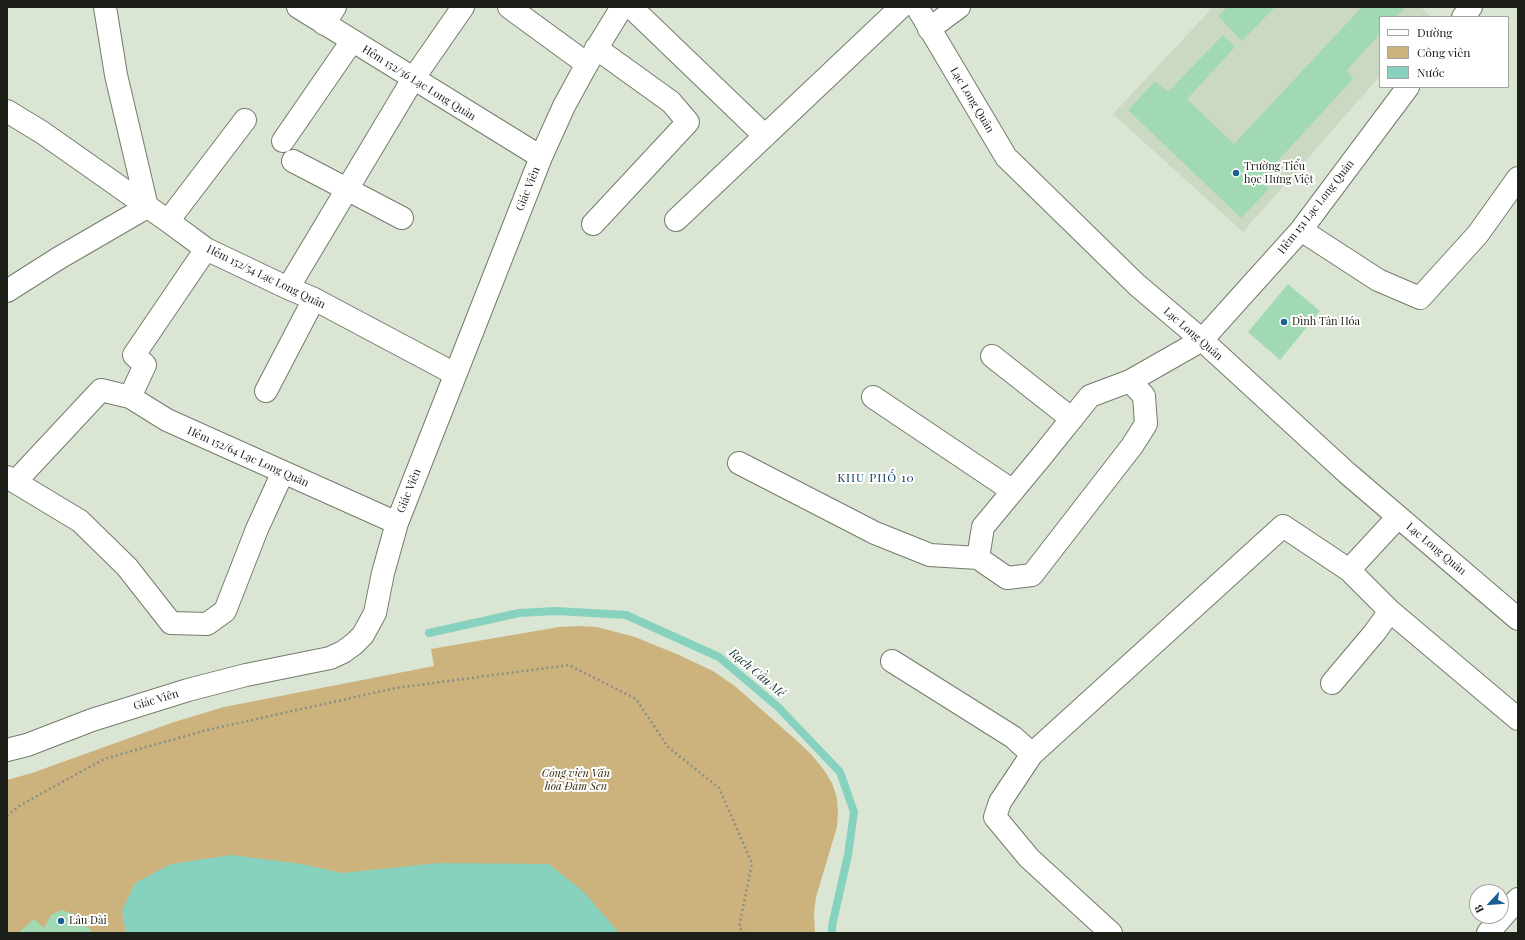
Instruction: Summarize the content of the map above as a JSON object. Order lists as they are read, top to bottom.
{
  "streets": {
    "street": [
      "Hẻm 152/36 Lạc Long Quân",
      "Lạc Long Quân",
      "Giác Viên",
      "Hẻm 151 Lạc Long Quân",
      "Hẻm 152/54 Lạc Long Quân",
      "Hẻm 152/64 Lạc Long Quân"
    ]
  },
  "crossings": [
    ["Hẻm 152/36 Lạc Long Quân", "Giác Viên"],
    ["Lạc Long Quân", "Hẻm 151 Lạc Long Quân"],
    ["Giác Viên", "Hẻm 152/54 Lạc Long Quân"],
    ["Giác Viên", "Hẻm 152/64 Lạc Long Quân"]
  ],
  "districts": ["KHU PHỐ 10"],
  "water": ["Rạch Cầu Mé"],
  "parks": ["Công viên Văn hóa Đầm Sen"],
  "places": ["Trường Tiểu học Hưng Việt", "Đình Tân Hóa", "Lâu Đài"],
  "legend": ["Đường", "Công viên", "Nước"],
  "north": "bottom left"
}
